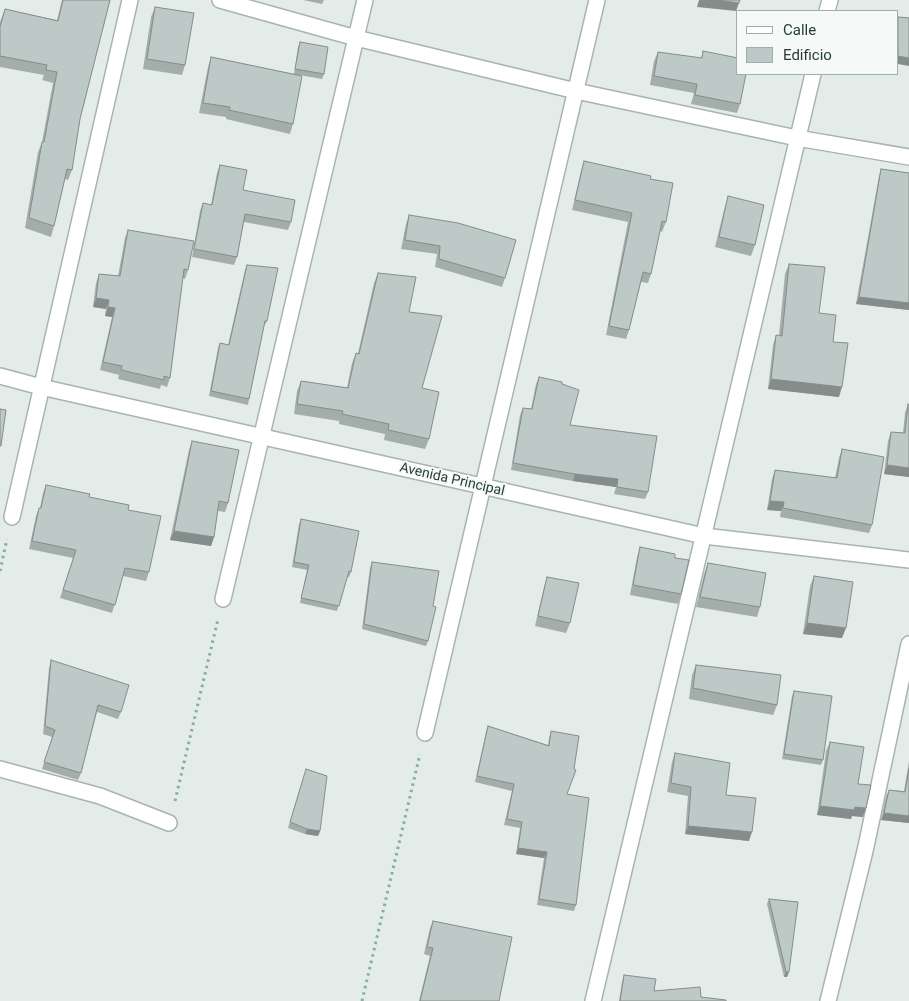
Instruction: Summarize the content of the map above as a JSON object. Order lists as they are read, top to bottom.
{
  "streets": {
    "street": ["Avenida Principal"]
  },
  "legend": ["Calle", "Edificio"]
}
